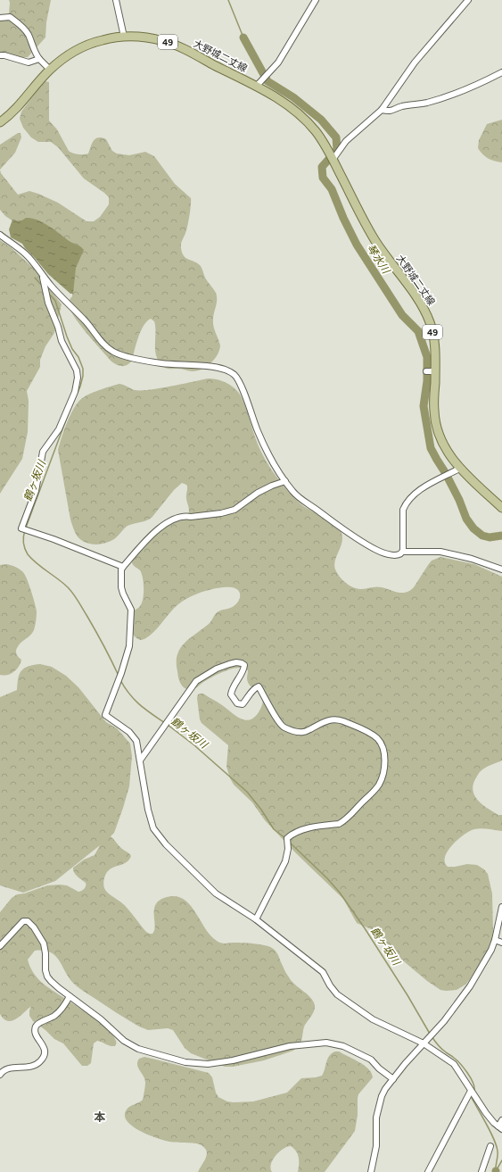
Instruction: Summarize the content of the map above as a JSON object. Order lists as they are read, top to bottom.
{
  "streets": {
    "main road": ["49", "大野城二丈線"]
  },
  "districts": ["本"],
  "water": ["琴水川", "鶴ヶ坂川"]
}
